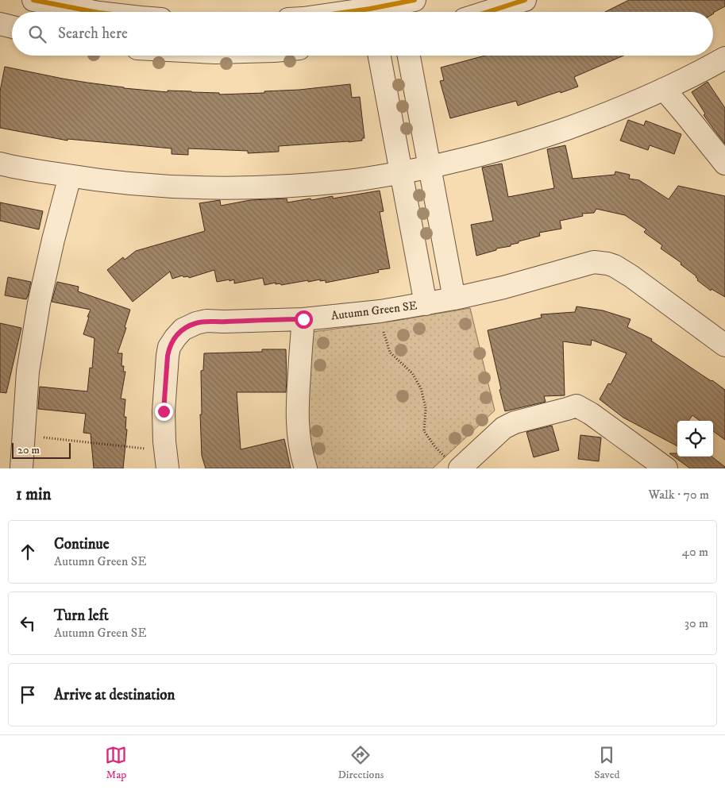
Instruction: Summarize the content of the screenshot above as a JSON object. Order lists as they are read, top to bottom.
{
  "streets": {
    "street": ["Autumn Green SE"]
  },
  "scale_bar": "20 m",
  "page": {
    "search": "Search here",
    "scale": "20 m",
    "heading": ["1 min", "Walk · 70 m"],
    "list": [
      ["Continue", "Autumn Green SE", "40 m"],
      ["Turn left", "Autumn Green SE", "30 m"],
      "Arrive at destination"
    ],
    "nav": ["Map", "Directions", "Saved"]
  }
}
